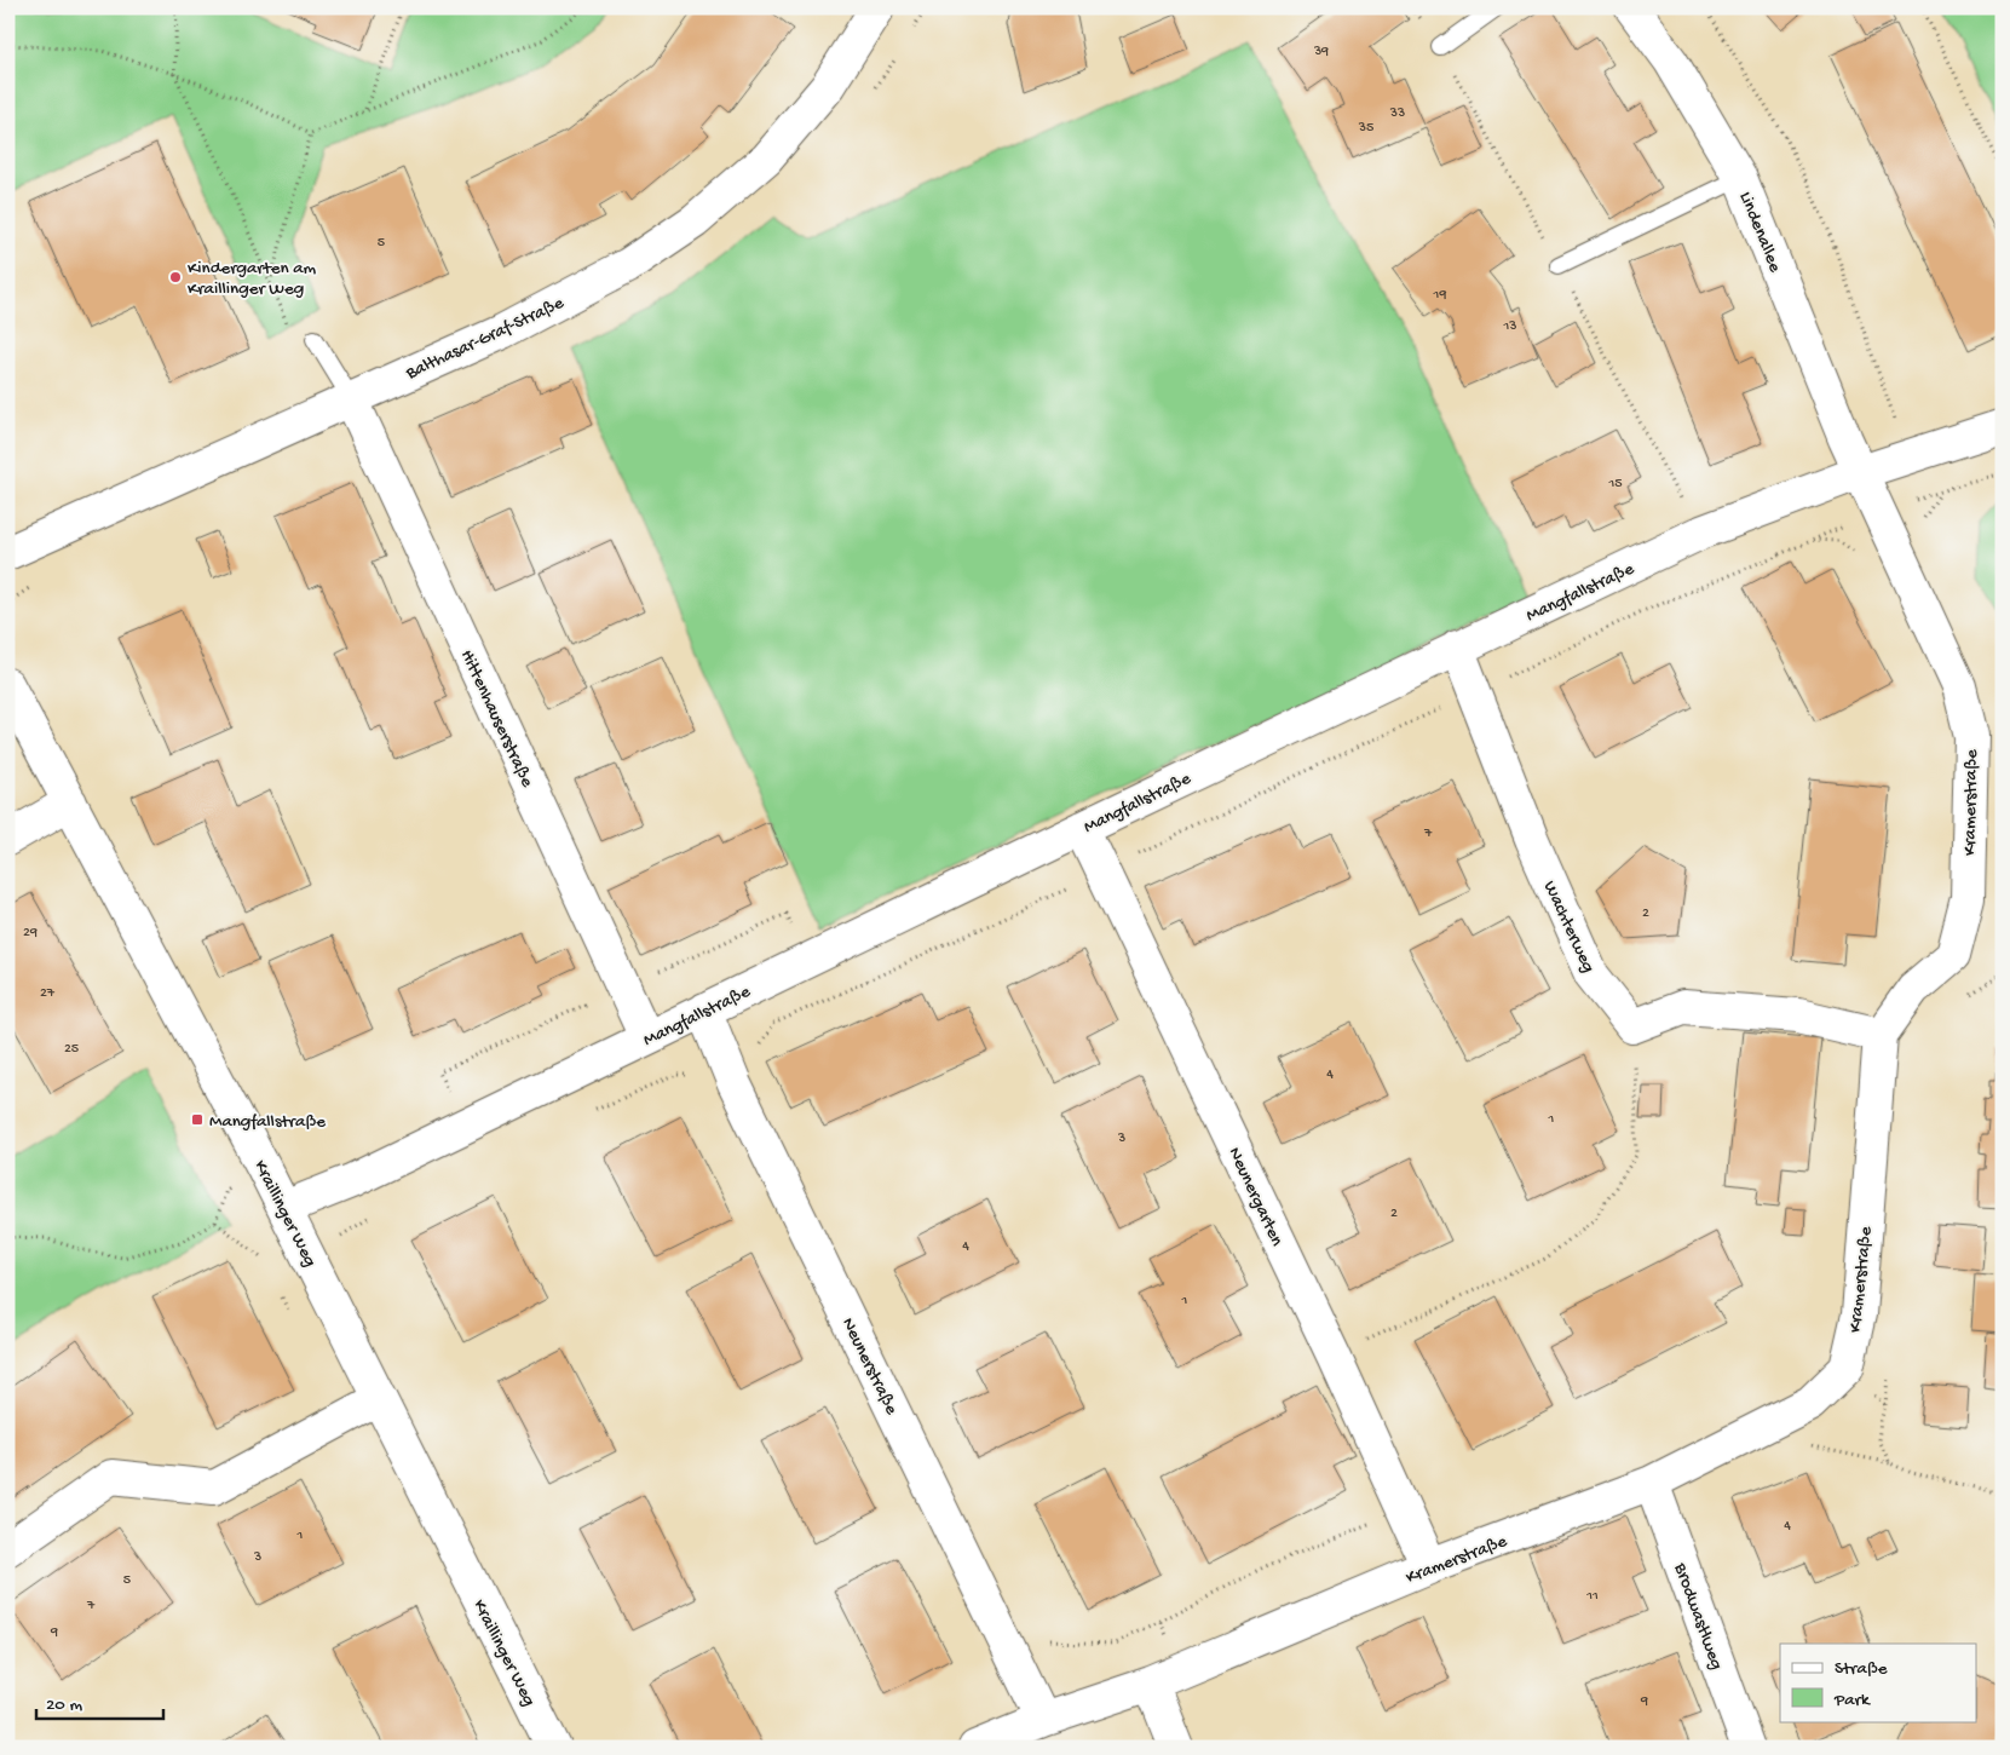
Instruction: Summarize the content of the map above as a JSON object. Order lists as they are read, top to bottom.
{
  "streets": {
    "street": [
      "Lindenallee",
      "Balthasar-Graf-Straße",
      "Mangfallstraße",
      "Hittenhauserstraße",
      "Kramerstraße",
      "Wachterweg",
      "Neunergarten",
      "Kraillinger Weg",
      "Neunerstraße",
      "Brodwastlweg"
    ]
  },
  "crossings": [
    ["Lindenallee", "Mangfallstraße"],
    ["Lindenallee", "Kramerstraße"],
    ["Balthasar-Graf-Straße", "Hittenhauserstraße"],
    ["Mangfallstraße", "Hittenhauserstraße"],
    ["Mangfallstraße", "Kramerstraße"],
    ["Mangfallstraße", "Wachterweg"],
    ["Mangfallstraße", "Neunergarten"],
    ["Mangfallstraße", "Kraillinger Weg"],
    ["Mangfallstraße", "Neunerstraße"],
    ["Kramerstraße", "Neunergarten"],
    ["Kramerstraße", "Neunerstraße"],
    ["Kramerstraße", "Brodwastlweg"]
  ],
  "places": {
    "other": ["Kindergarten am Kraillinger Weg"],
    "transit": ["Mangfallstraße"]
  },
  "house_numbers": [
    "39",
    "33",
    "35",
    "5",
    "19",
    "13",
    "15",
    "7",
    "2",
    "29",
    "27",
    "25",
    "4",
    "1",
    "3",
    "2",
    "4",
    "1",
    "4",
    "1",
    "3",
    "5",
    "11",
    "7",
    "9",
    "9"
  ],
  "legend": ["Straße", "Park"],
  "scale_bar": "20 m"
}
